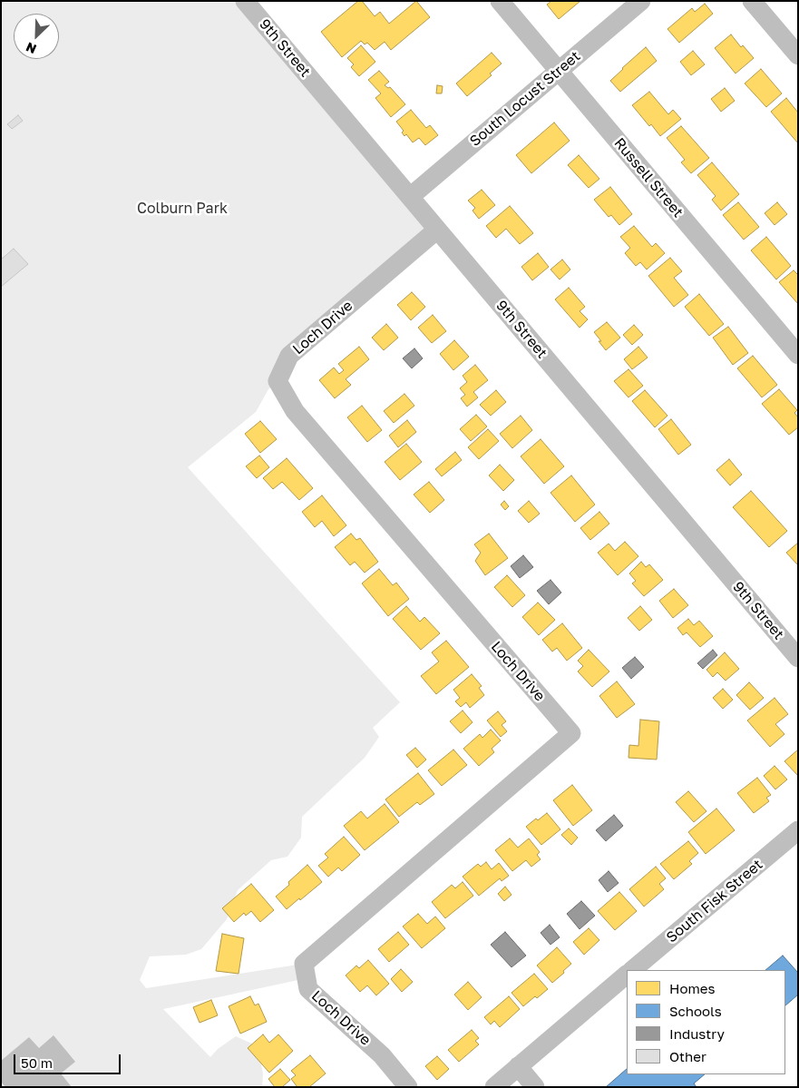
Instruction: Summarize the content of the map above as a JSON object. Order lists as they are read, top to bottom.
{
  "streets": {
    "street": [
      "9th Street",
      "South Locust Street",
      "Russell Street",
      "Loch Drive",
      "South Fisk Street"
    ]
  },
  "crossings": [
    ["9th Street", "South Locust Street"],
    ["9th Street", "Loch Drive"],
    ["South Locust Street", "Russell Street"]
  ],
  "parks": ["Colburn Park"],
  "legend": [
    "Homes",
    "Schools",
    "Industry",
    "Other"
  ],
  "scale_bar": "50 m",
  "north": "bottom left"
}
